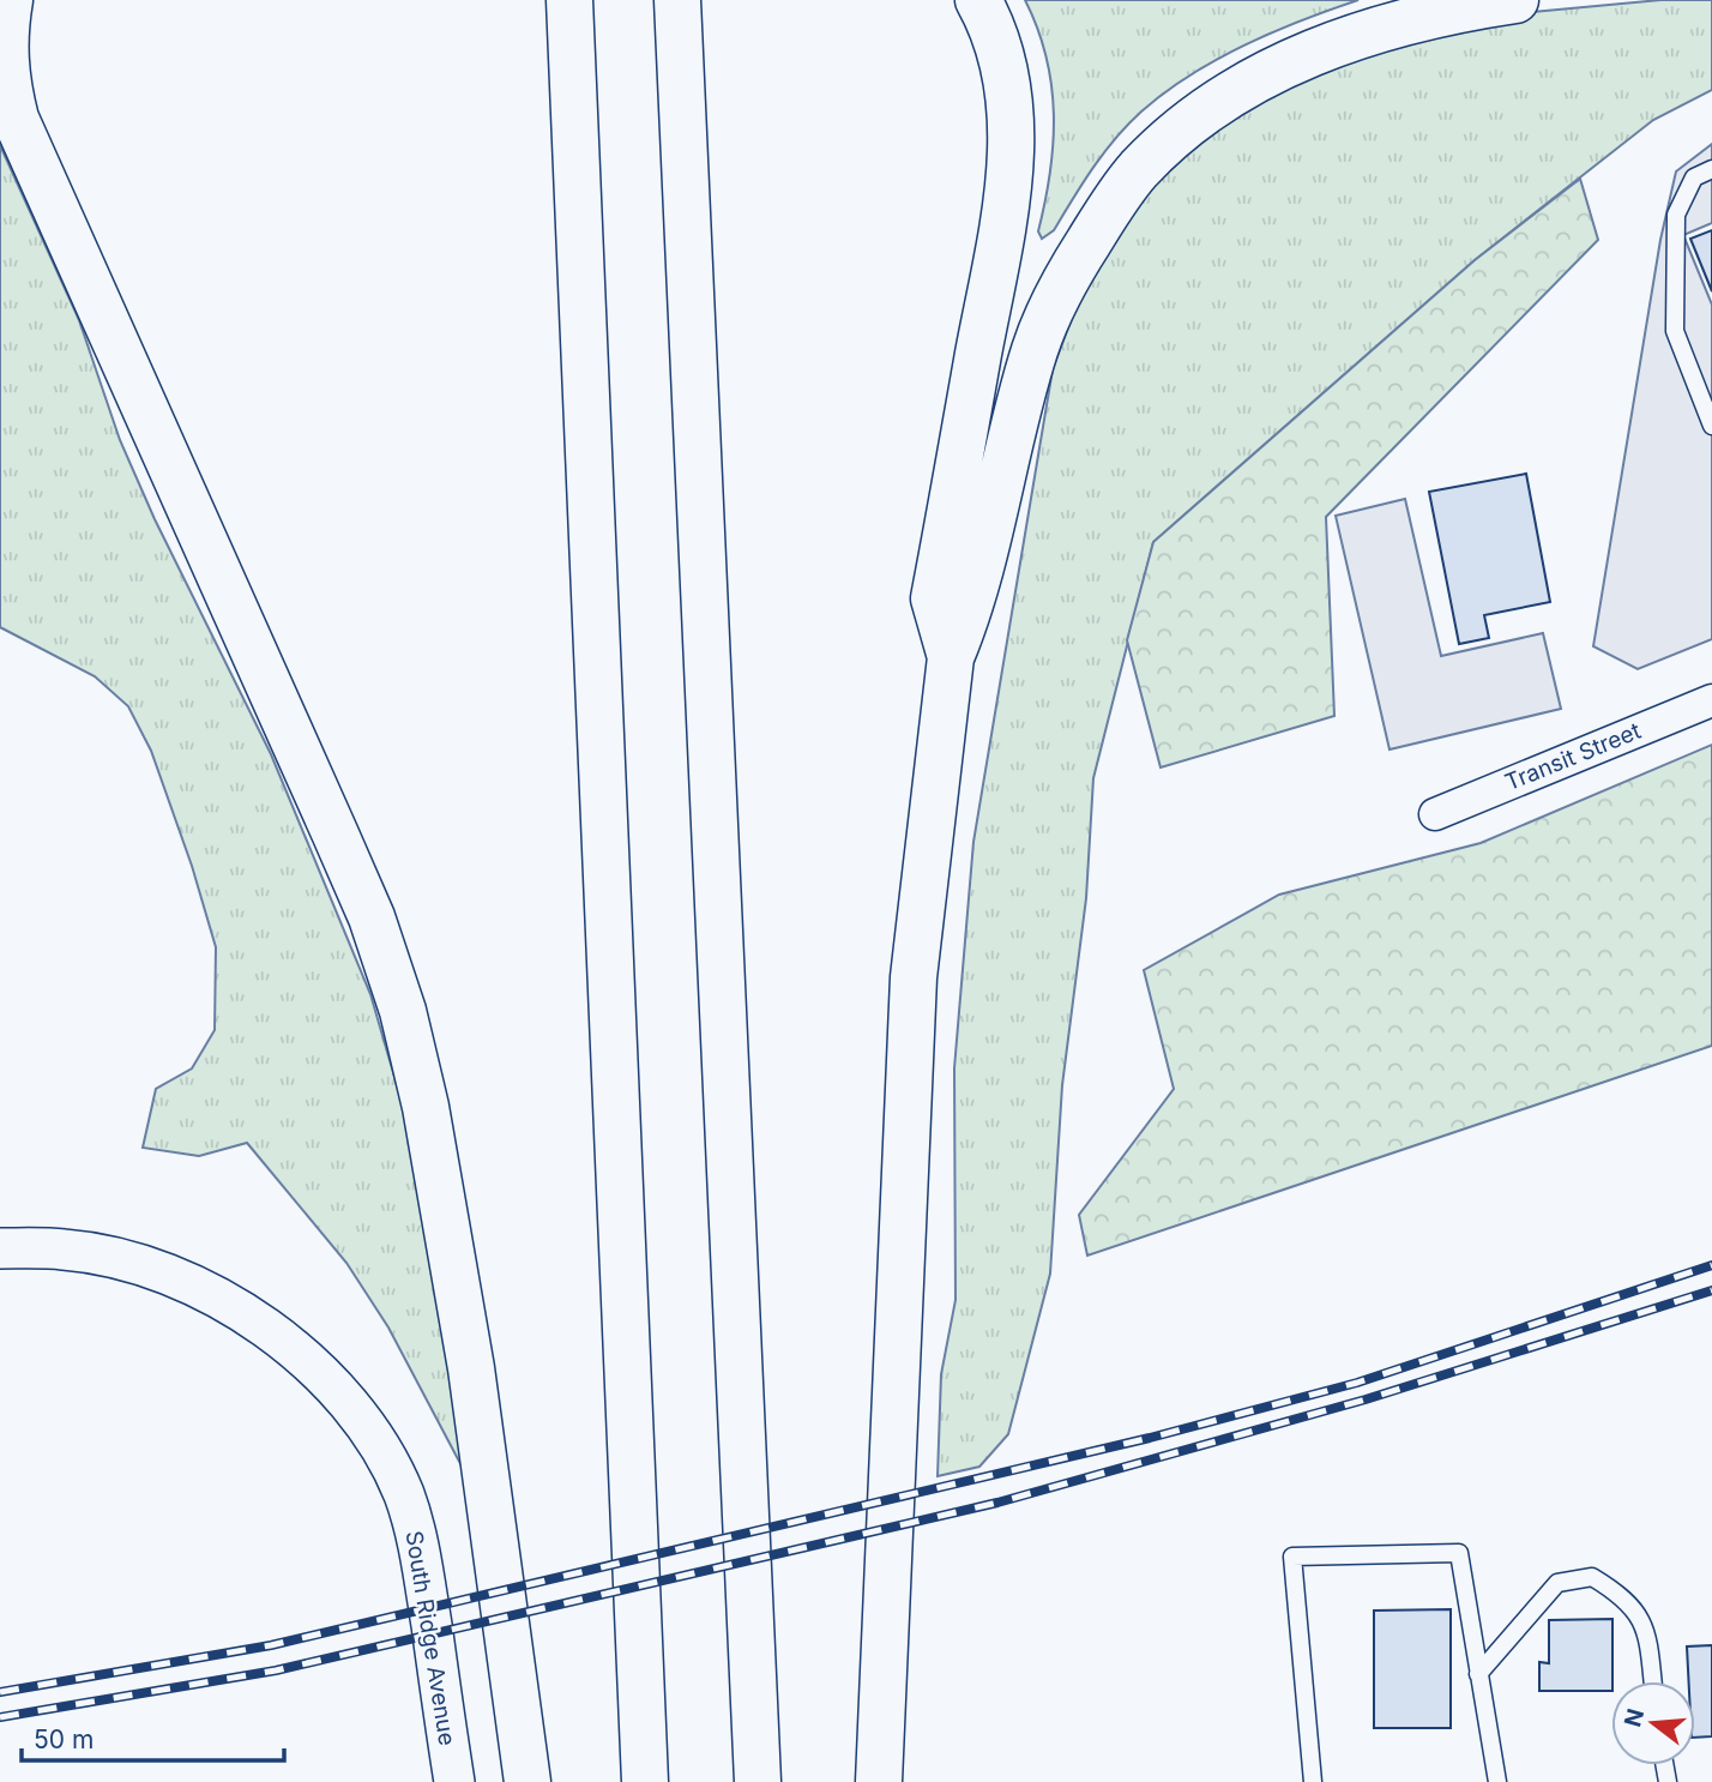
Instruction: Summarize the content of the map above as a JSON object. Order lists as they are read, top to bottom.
{
  "streets": {
    "street": ["Transit Street", "South Ridge Avenue"]
  },
  "scale_bar": "50 m",
  "north": "left"
}
